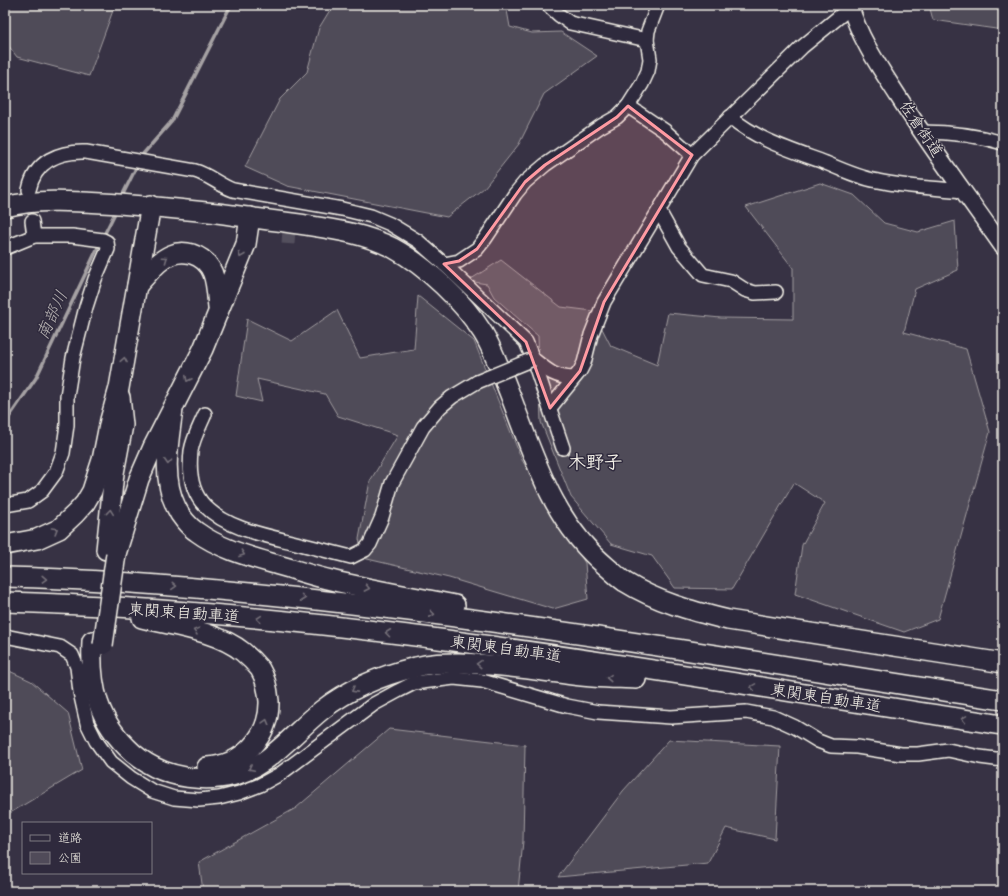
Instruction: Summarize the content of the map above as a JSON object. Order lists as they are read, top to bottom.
{
  "streets": {
    "highway": ["東関東自動車道"],
    "main road": ["佐倉街道"]
  },
  "districts": ["木野子"],
  "water": ["南部川"],
  "legend": ["道路", "公園"]
}
